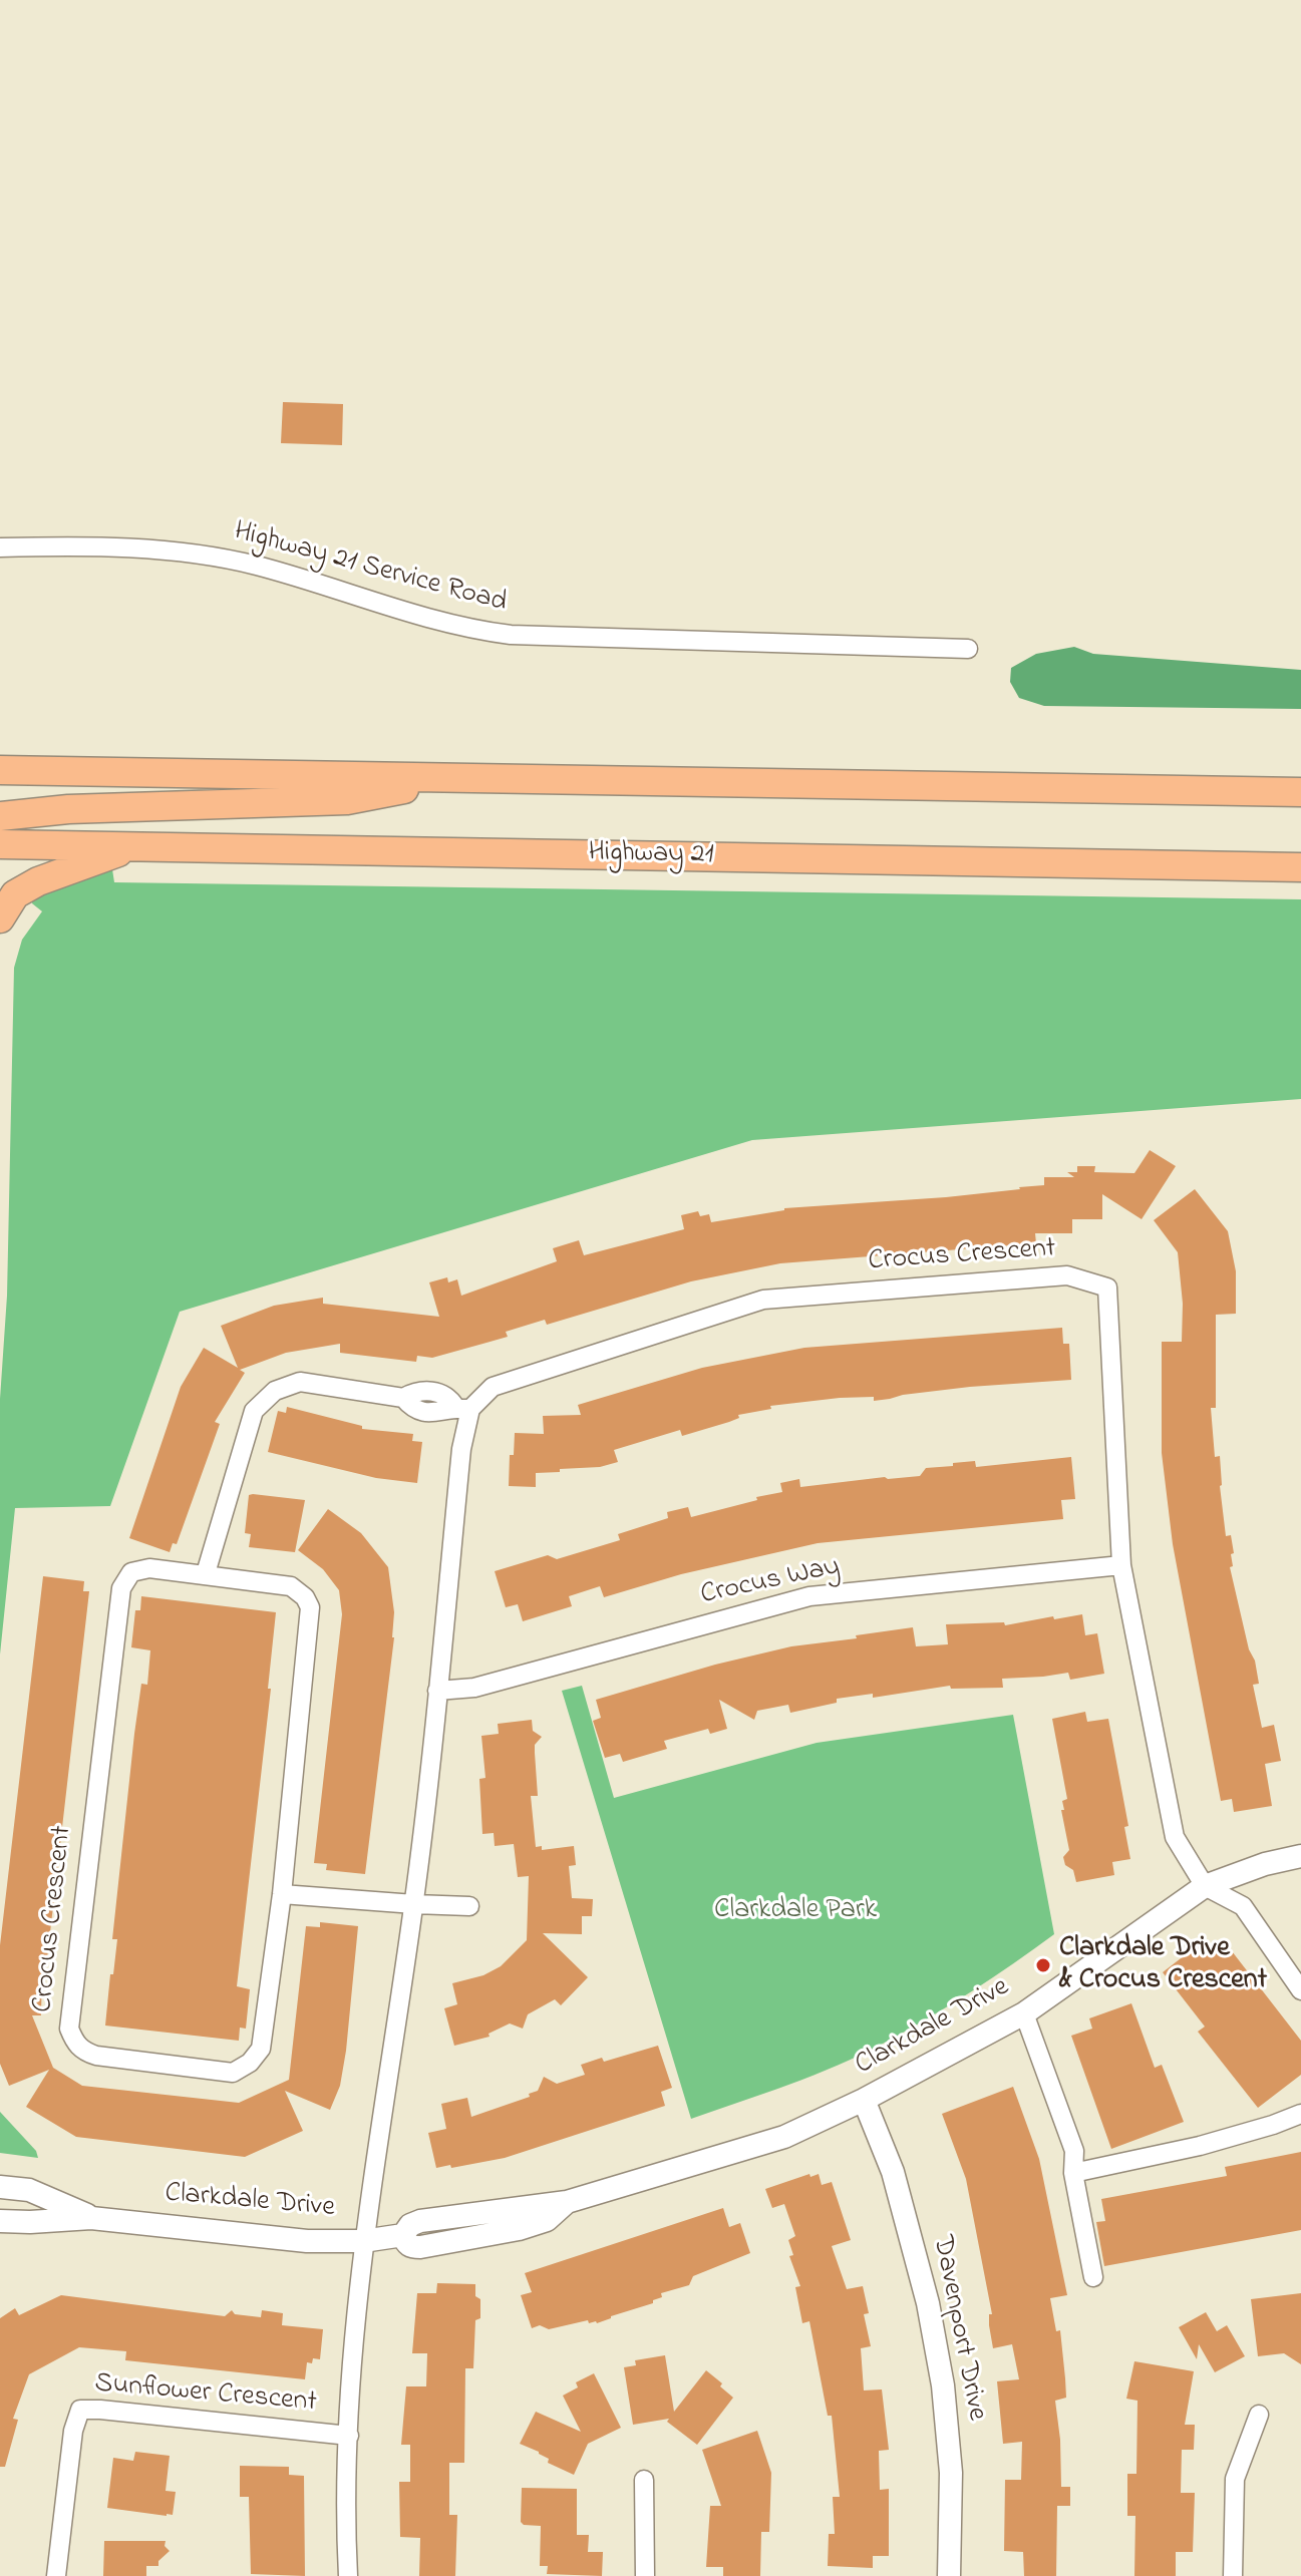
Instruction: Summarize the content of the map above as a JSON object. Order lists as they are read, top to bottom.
{
  "streets": {
    "main road": ["Highway 21"],
    "street": [
      "Highway 21 Service Road",
      "Crocus Crescent",
      "Crocus Way",
      "Clarkdale Drive",
      "Davenport Drive",
      "Sunflower Crescent"
    ]
  },
  "crossings": [
    ["Crocus Crescent", "Crocus Way"],
    ["Crocus Crescent", "Clarkdale Drive"],
    ["Clarkdale Drive", "Davenport Drive"]
  ],
  "parks": ["Clarkdale Park"],
  "places": ["Clarkdale Drive & Crocus Crescent"]
}
